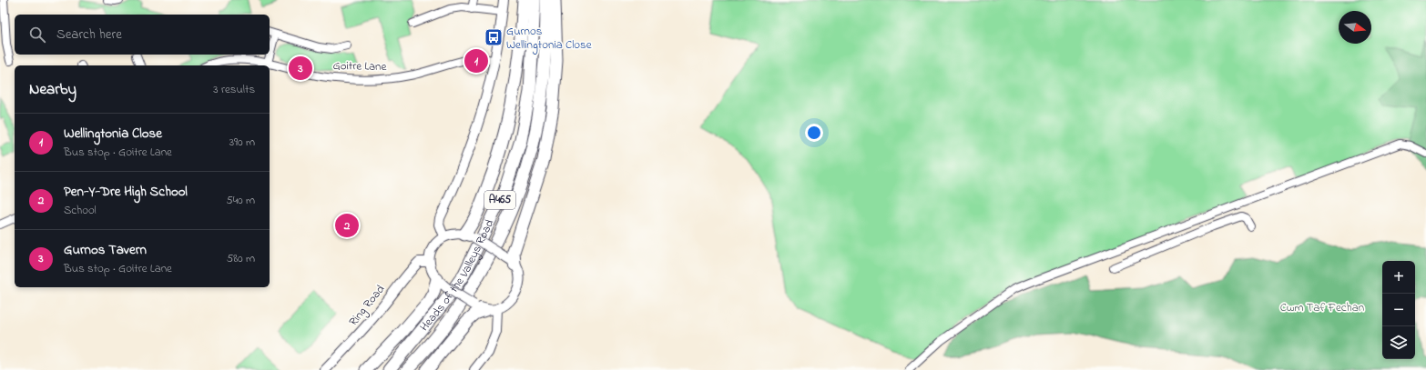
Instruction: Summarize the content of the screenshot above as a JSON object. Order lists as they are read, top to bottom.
{
  "streets": {
    "highway": ["A465", "Heads of the Valleys Road"],
    "street": ["Goitre Lane", "Ring Road"]
  },
  "parks": ["Cwm Taf Fechan"],
  "places": {
    "bus stop": ["Gurnos Wellingtonia Close"]
  },
  "north": "right",
  "page": {
    "search": "Search here",
    "pins": ["1", "3", "2"],
    "heading": ["Nearby", "3 results"],
    "list": [
      {
        "mark": "1",
        "name": "Wellingtonia Close",
        "note": "Bus stop · Goitre Lane",
        "value": "390 m"
      },
      {
        "mark": "2",
        "name": "Pen-Y-Dre High School",
        "note": "School",
        "value": "540 m"
      },
      {
        "mark": "3",
        "name": "Gurnos Tavern",
        "note": "Bus stop · Goitre Lane",
        "value": "580 m"
      }
    ],
    "map_buttons": ["+", "−"]
  }
}
